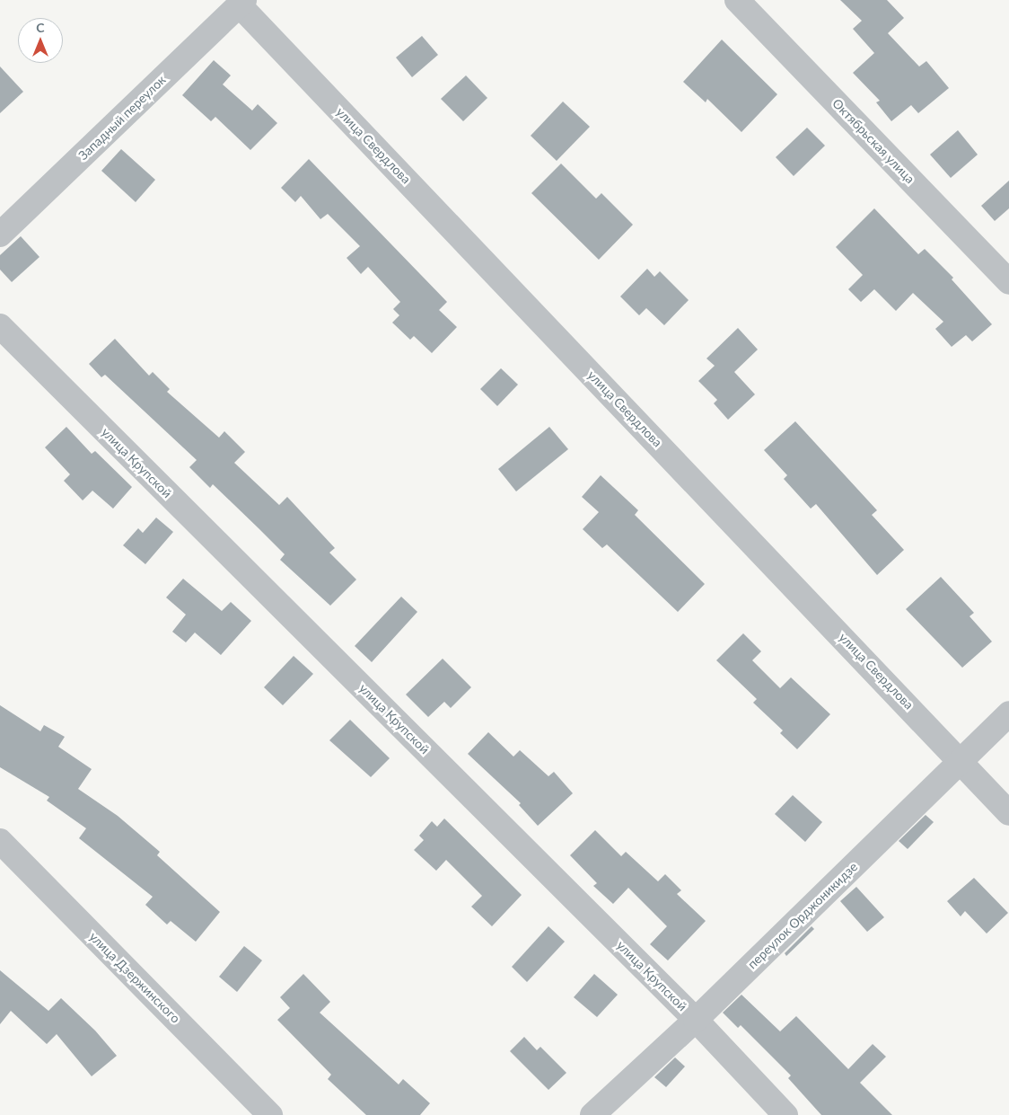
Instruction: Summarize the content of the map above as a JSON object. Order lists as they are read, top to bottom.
{
  "streets": {
    "street": [
      "Западный переулок",
      "Октябрьская улица",
      "улица Свердлова",
      "улица Крупской",
      "переулок Орджоникидзе",
      "улица Дзержинского"
    ]
  },
  "crossings": [
    ["Западный переулок", "улица Свердлова"],
    ["улица Свердлова", "переулок Орджоникидзе"],
    ["улица Крупской", "переулок Орджоникидзе"]
  ],
  "north": "top"
}
